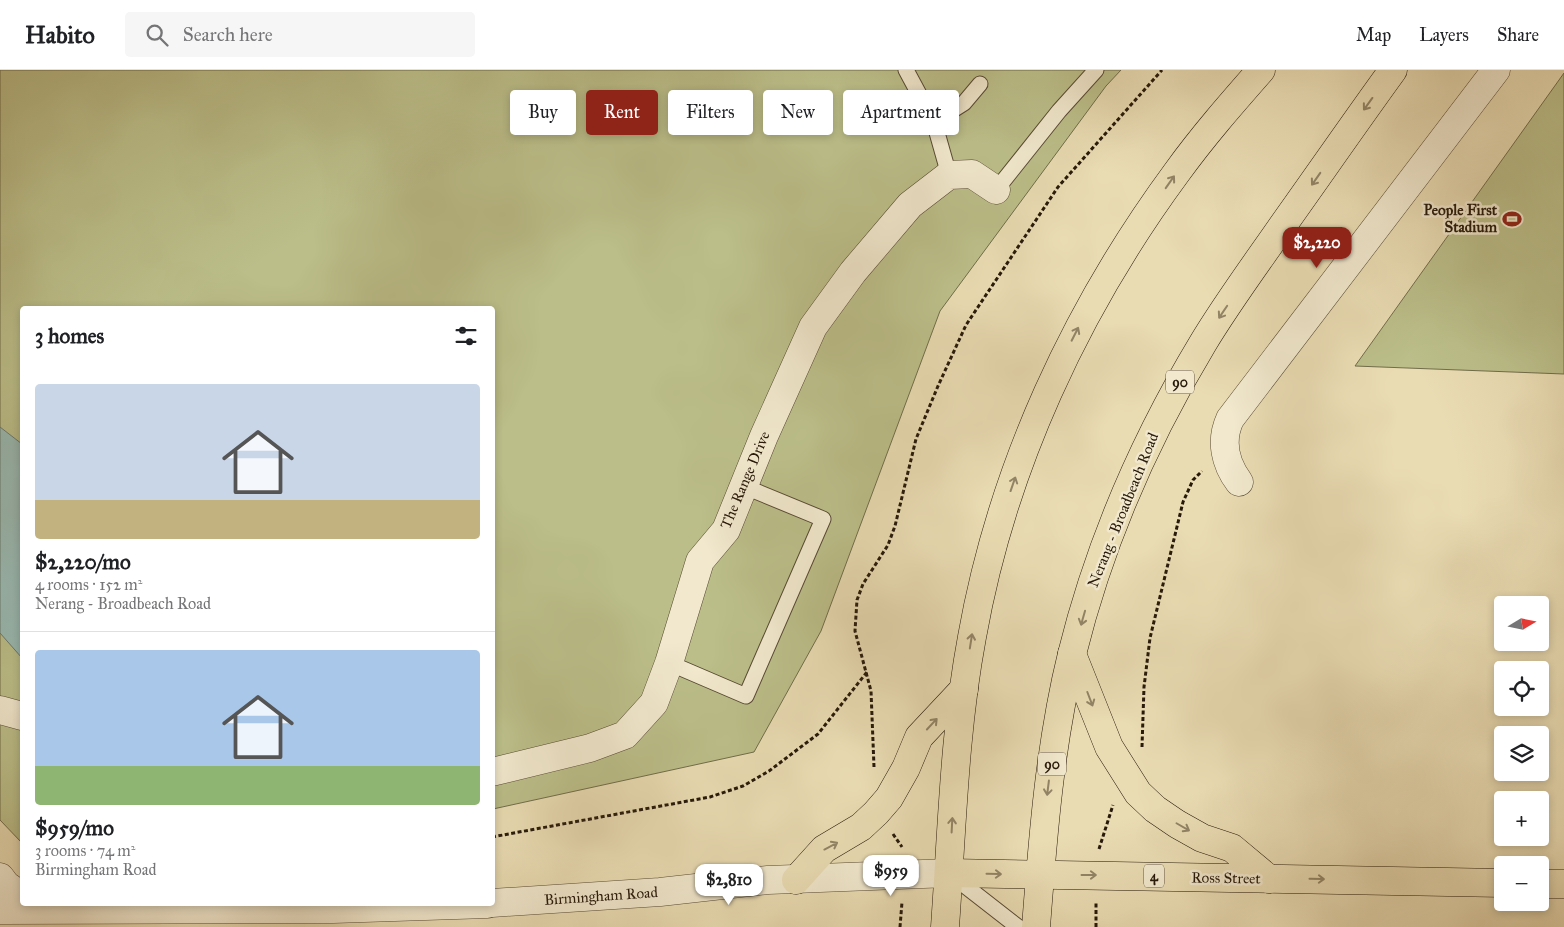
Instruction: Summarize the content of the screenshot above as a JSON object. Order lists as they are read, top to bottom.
{
  "streets": {
    "main road": [
      "90",
      "Nerang - Broadbeach Road",
      "4",
      "Ross Street"
    ],
    "street": ["The Range Drive", "Birmingham Road"]
  },
  "crossings": [
    ["Nerang - Broadbeach Road", "Ross Street"],
    ["Ross Street", "Birmingham Road"]
  ],
  "one_way": ["Ross Street"],
  "places": {
    "sports": ["People First Stadium"]
  },
  "north": "right",
  "page": {
    "header": "Habito",
    "search": "Search here",
    "nav": ["Map", "Layers", "Share"],
    "chip": [
      "Buy",
      "Rent",
      "Filters",
      "New",
      "Apartment"
    ],
    "price": ["$2,220", "$959", "$2,810"],
    "heading": "3 homes",
    "list": [
      {
        "name": "$2,220/mo",
        "note": "4 rooms · 152 m² · Nerang - Broadbeach Road"
      },
      {
        "name": "$959/mo",
        "note": "3 rooms · 74 m² · Birmingham Road"
      }
    ],
    "map_buttons": ["+", "−"]
  }
}
